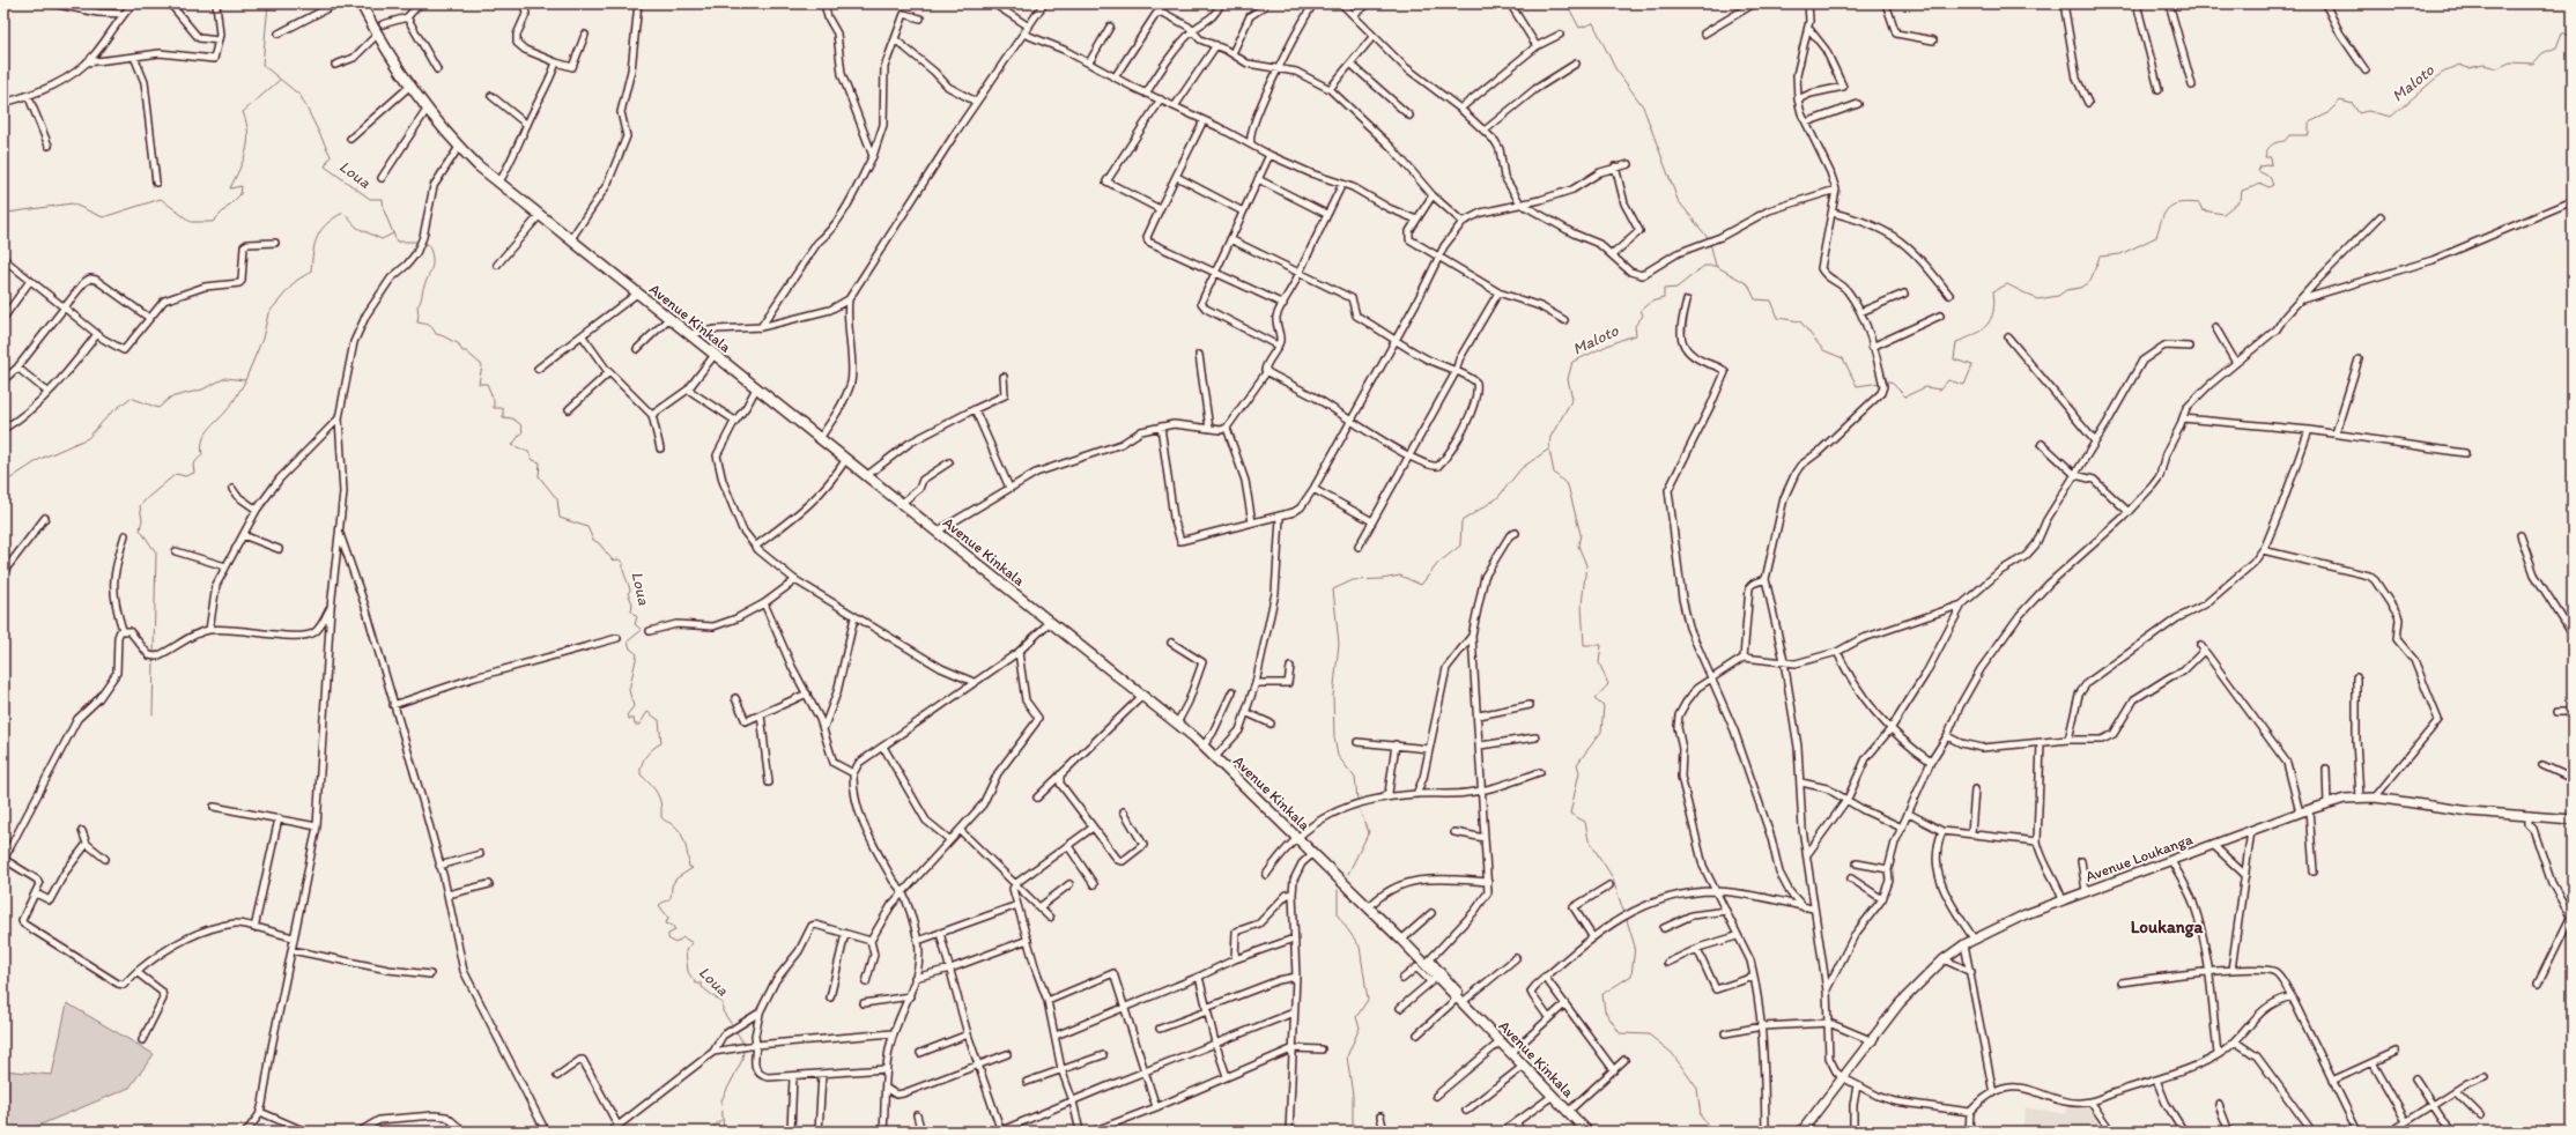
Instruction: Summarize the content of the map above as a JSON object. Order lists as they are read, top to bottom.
{
  "streets": {
    "main road": ["Avenue Kinkala", "Avenue Loukanga"]
  },
  "districts": ["Loukanga"],
  "water": ["Maloto", "Loua"]
}
